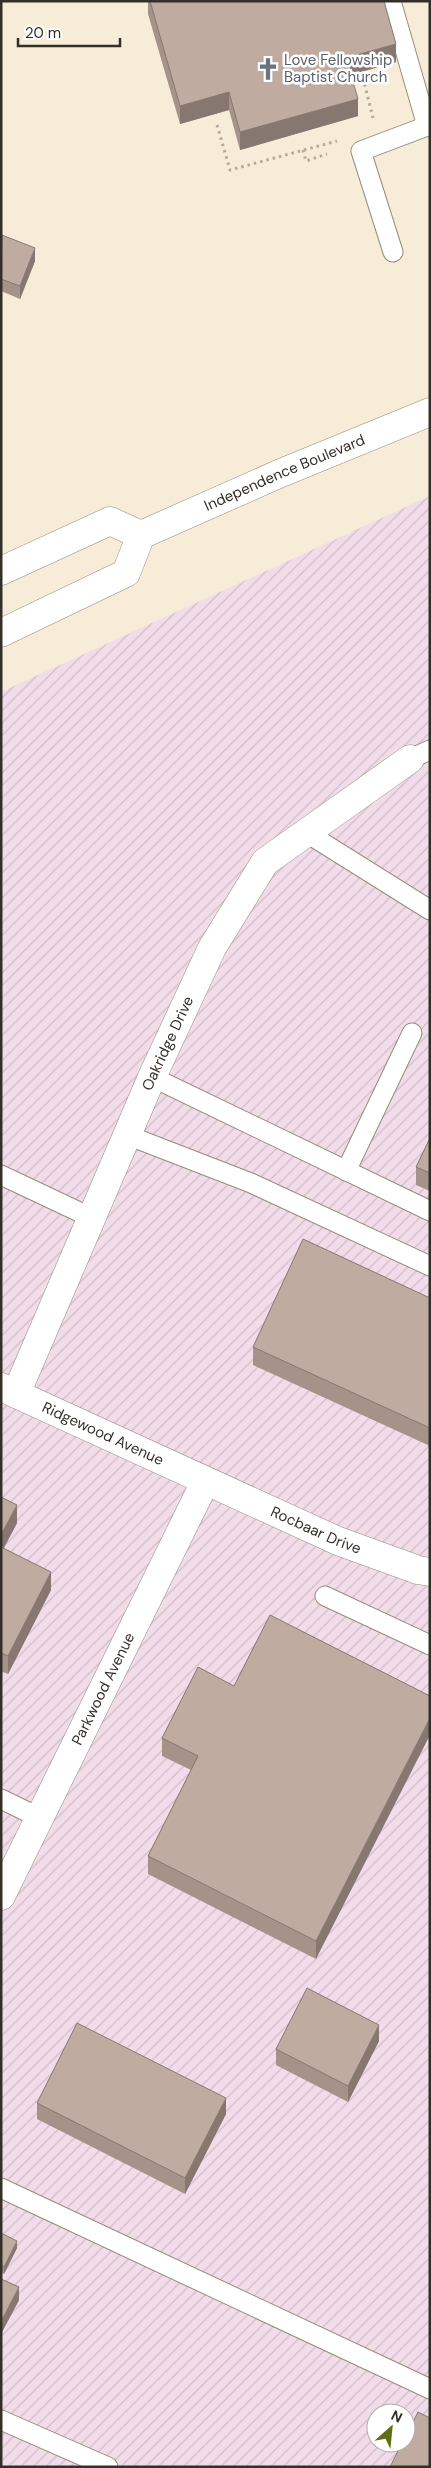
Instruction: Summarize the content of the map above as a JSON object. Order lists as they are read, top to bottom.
{
  "streets": {
    "street": [
      "Independence Boulevard",
      "Oakridge Drive",
      "Ridgewood Avenue",
      "Rocbaar Drive",
      "Parkwood Avenue"
    ]
  },
  "crossings": [
    ["Oakridge Drive", "Ridgewood Avenue"],
    ["Ridgewood Avenue", "Rocbaar Drive"],
    ["Ridgewood Avenue", "Parkwood Avenue"],
    ["Rocbaar Drive", "Parkwood Avenue"]
  ],
  "places": {
    "church": ["Love Fellowship Baptist Church"]
  },
  "scale_bar": "20 m",
  "north": "top right"
}
